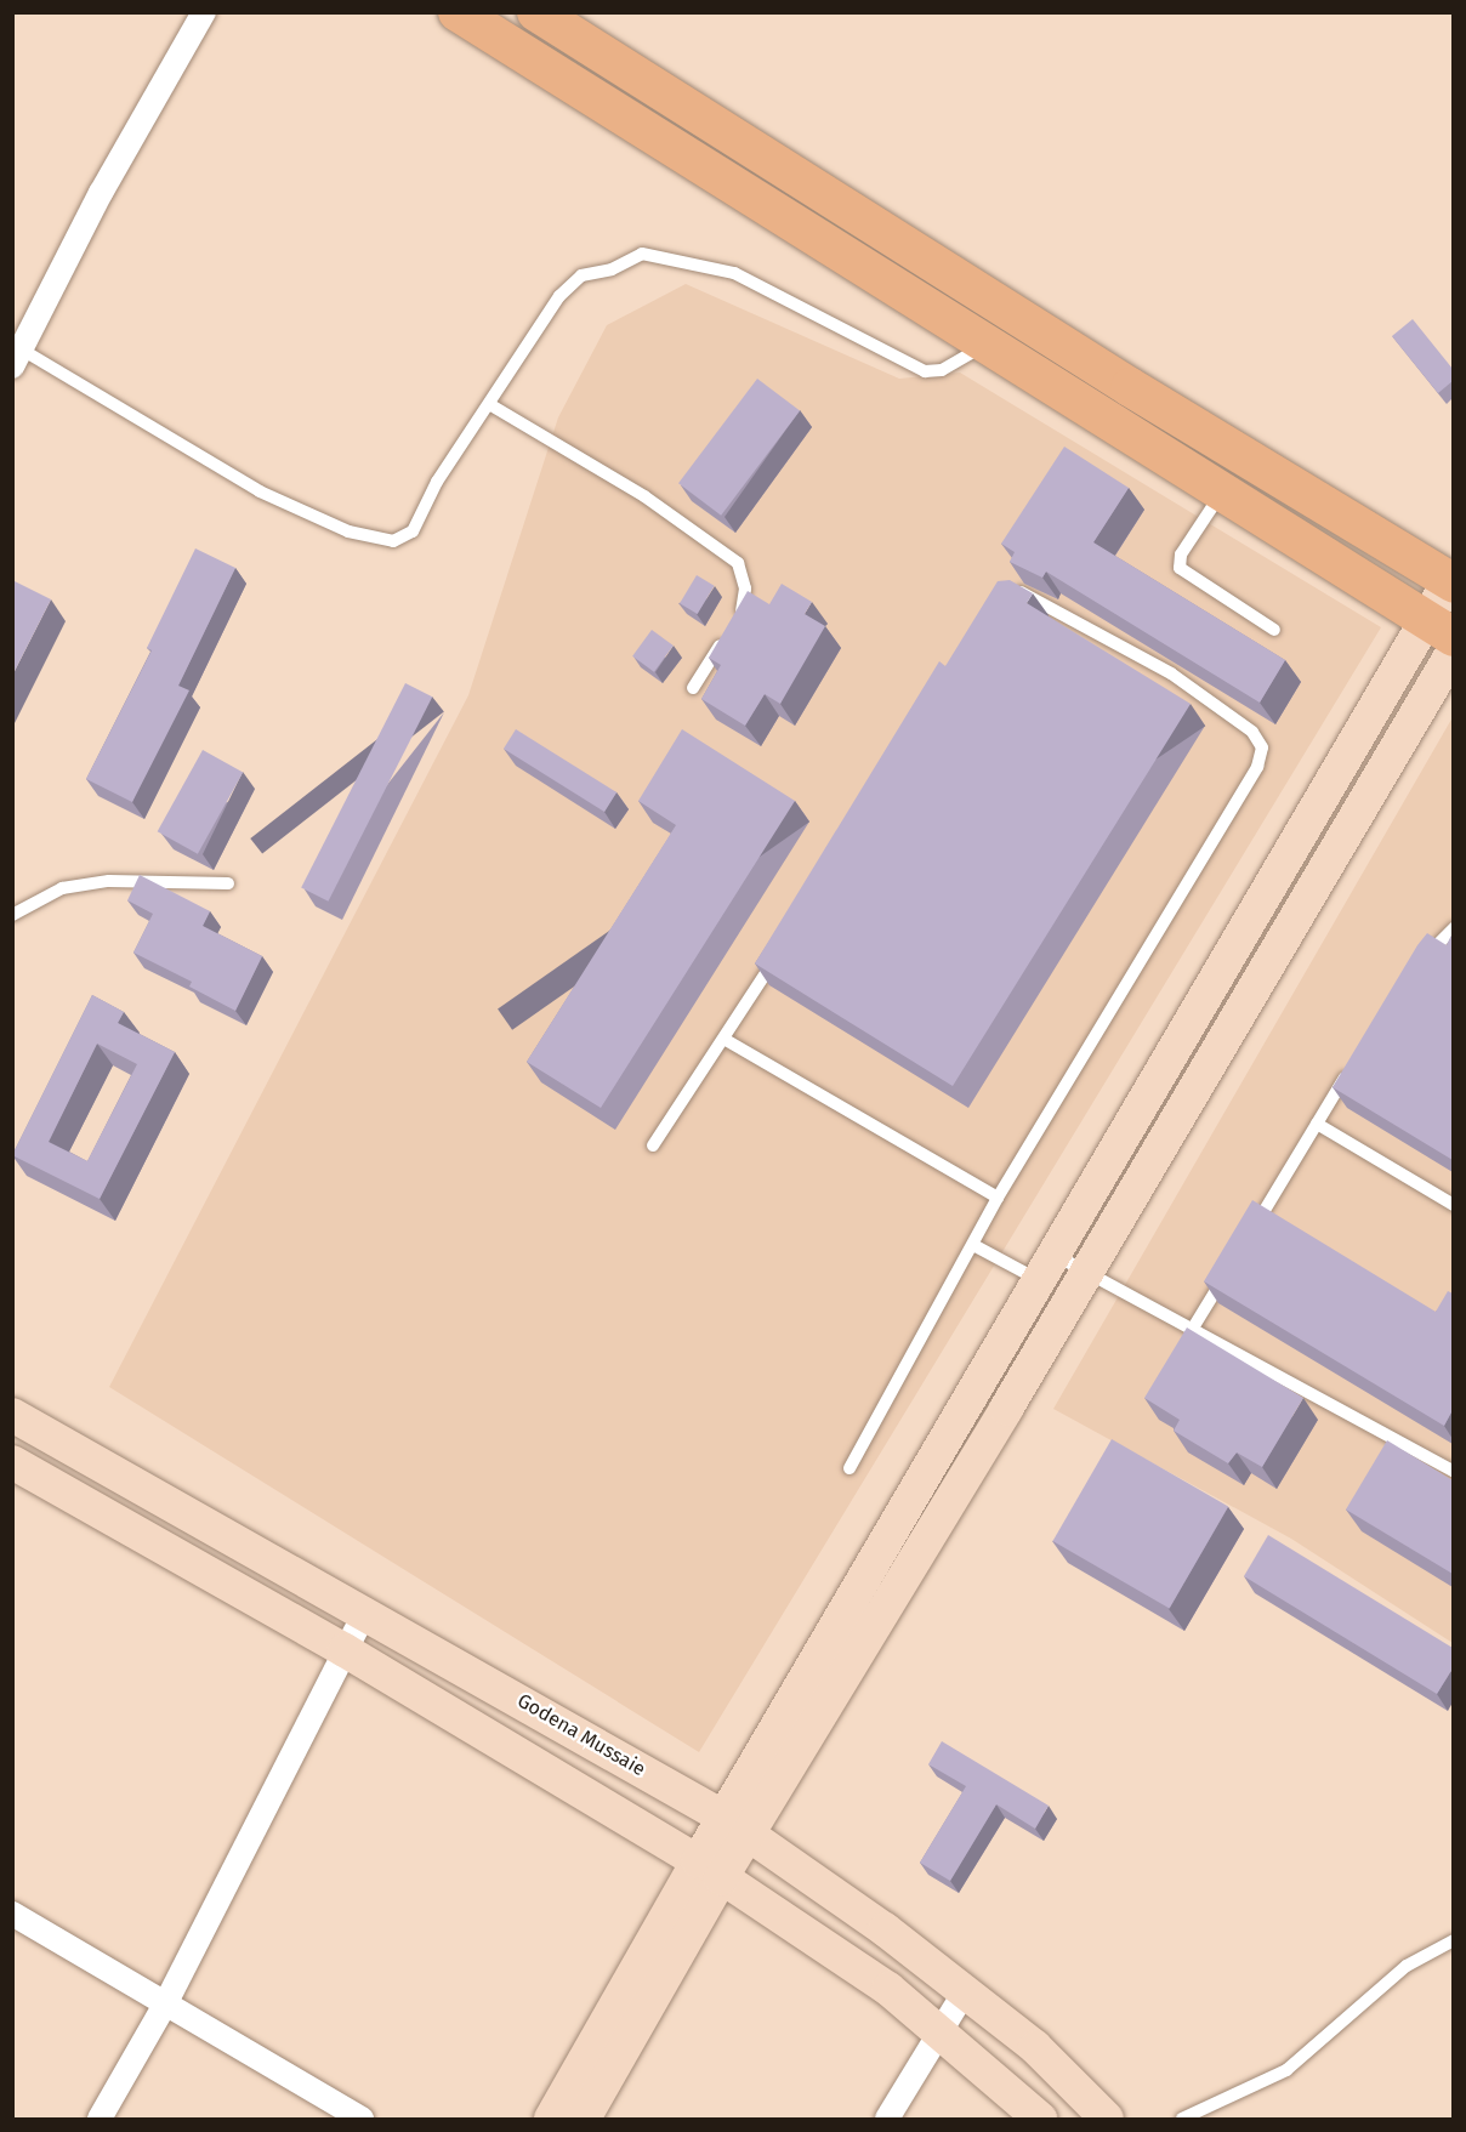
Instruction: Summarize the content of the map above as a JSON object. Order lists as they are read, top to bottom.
{
  "streets": {
    "street": ["Godena Mussaie"]
  }
}
